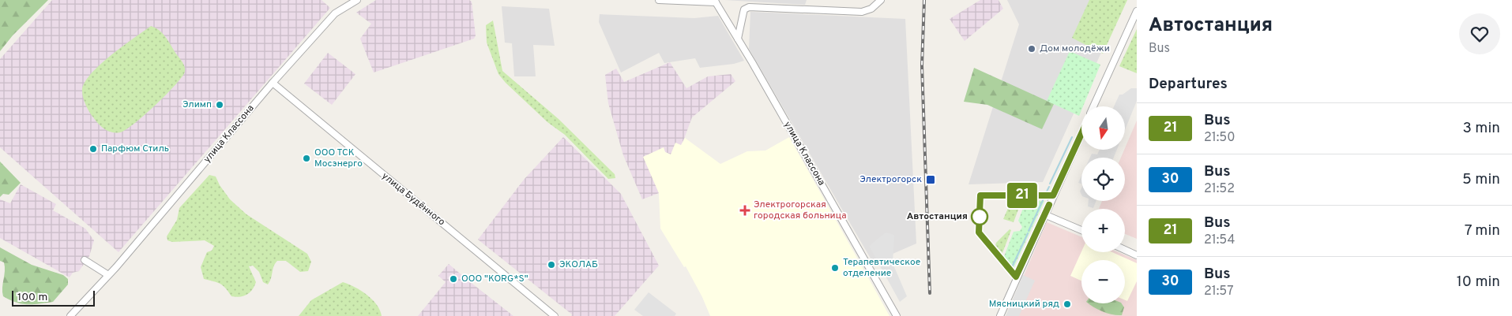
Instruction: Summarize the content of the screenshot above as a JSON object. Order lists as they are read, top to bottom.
{
  "streets": {
    "street": ["улица Классона", "улица Будённого"]
  },
  "crossings": [
    ["улица Классона", "улица Будённого"]
  ],
  "places": {
    "other": [
      "Дом молодёжи",
      "Элимп",
      "Парфюм Стиль",
      "ООО ТСК Мосэнерго",
      "Автостанция",
      "ЭКОЛАБ",
      "Терапевтическое отделение",
      "ООО \"KORG*S\"",
      "Мясницкий ряд"
    ],
    "transit": ["Электрогорск"],
    "health": ["Электрогорская городская больница"]
  },
  "lines": ["bus line 21"],
  "scale_bar": "100 m",
  "north": "bottom",
  "page": {
    "on_map": "21",
    "heading": [
      ["Автостанция", "Bus"],
      "Departures"
    ],
    "list": [
      {
        "mark": "21",
        "name": "Bus",
        "note": "21:50",
        "value": "3 min"
      },
      {
        "mark": "30",
        "name": "Bus",
        "note": "21:52",
        "value": "5 min"
      },
      {
        "mark": "21",
        "name": "Bus",
        "note": "21:54",
        "value": "7 min"
      },
      {
        "mark": "30",
        "name": "Bus",
        "note": "21:57",
        "value": "10 min"
      }
    ],
    "map_buttons": ["+", "−"],
    "scale": "100 m"
  }
}
